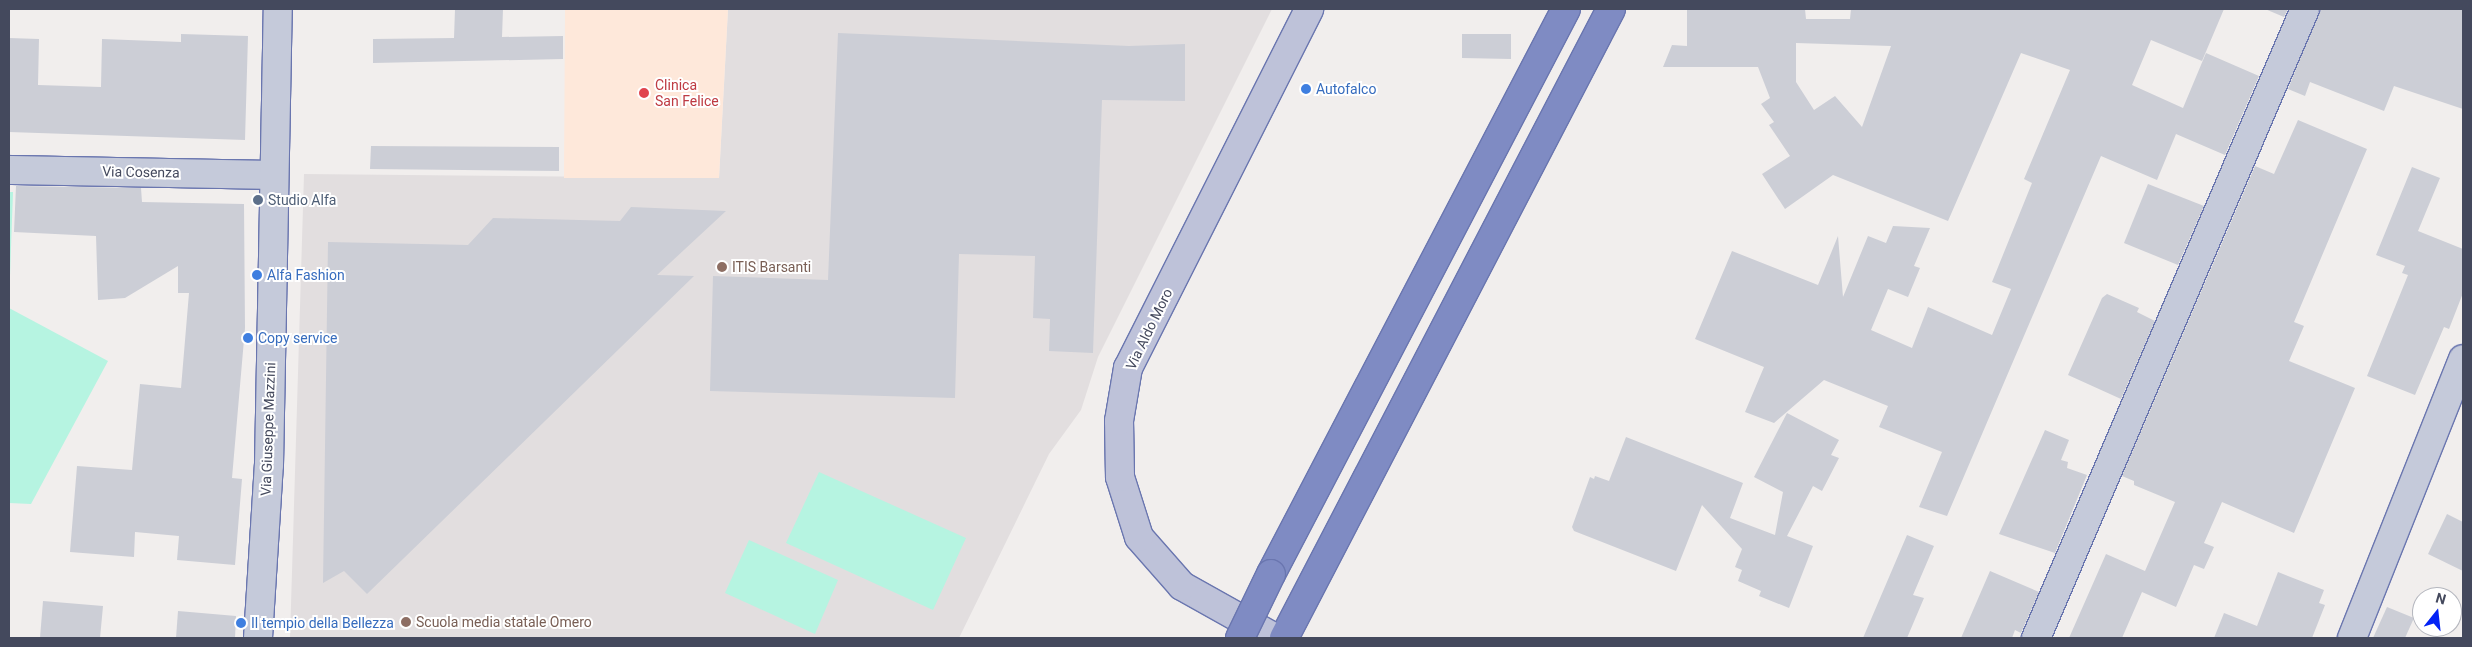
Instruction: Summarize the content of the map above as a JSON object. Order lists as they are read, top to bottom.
{
  "streets": {
    "street": ["Via Cosenza", "Via Aldo Moro", "Via Giuseppe Mazzini"]
  },
  "crossings": [
    ["Via Cosenza", "Via Giuseppe Mazzini"]
  ],
  "places": [
    "Autofalco",
    "Clinica San Felice",
    "Studio Alfa",
    "ITIS Barsanti",
    "Alfa Fashion",
    "Copy service",
    "Scuola media statale Omero",
    "Il tempio della Bellezza"
  ],
  "north": "top"
}
